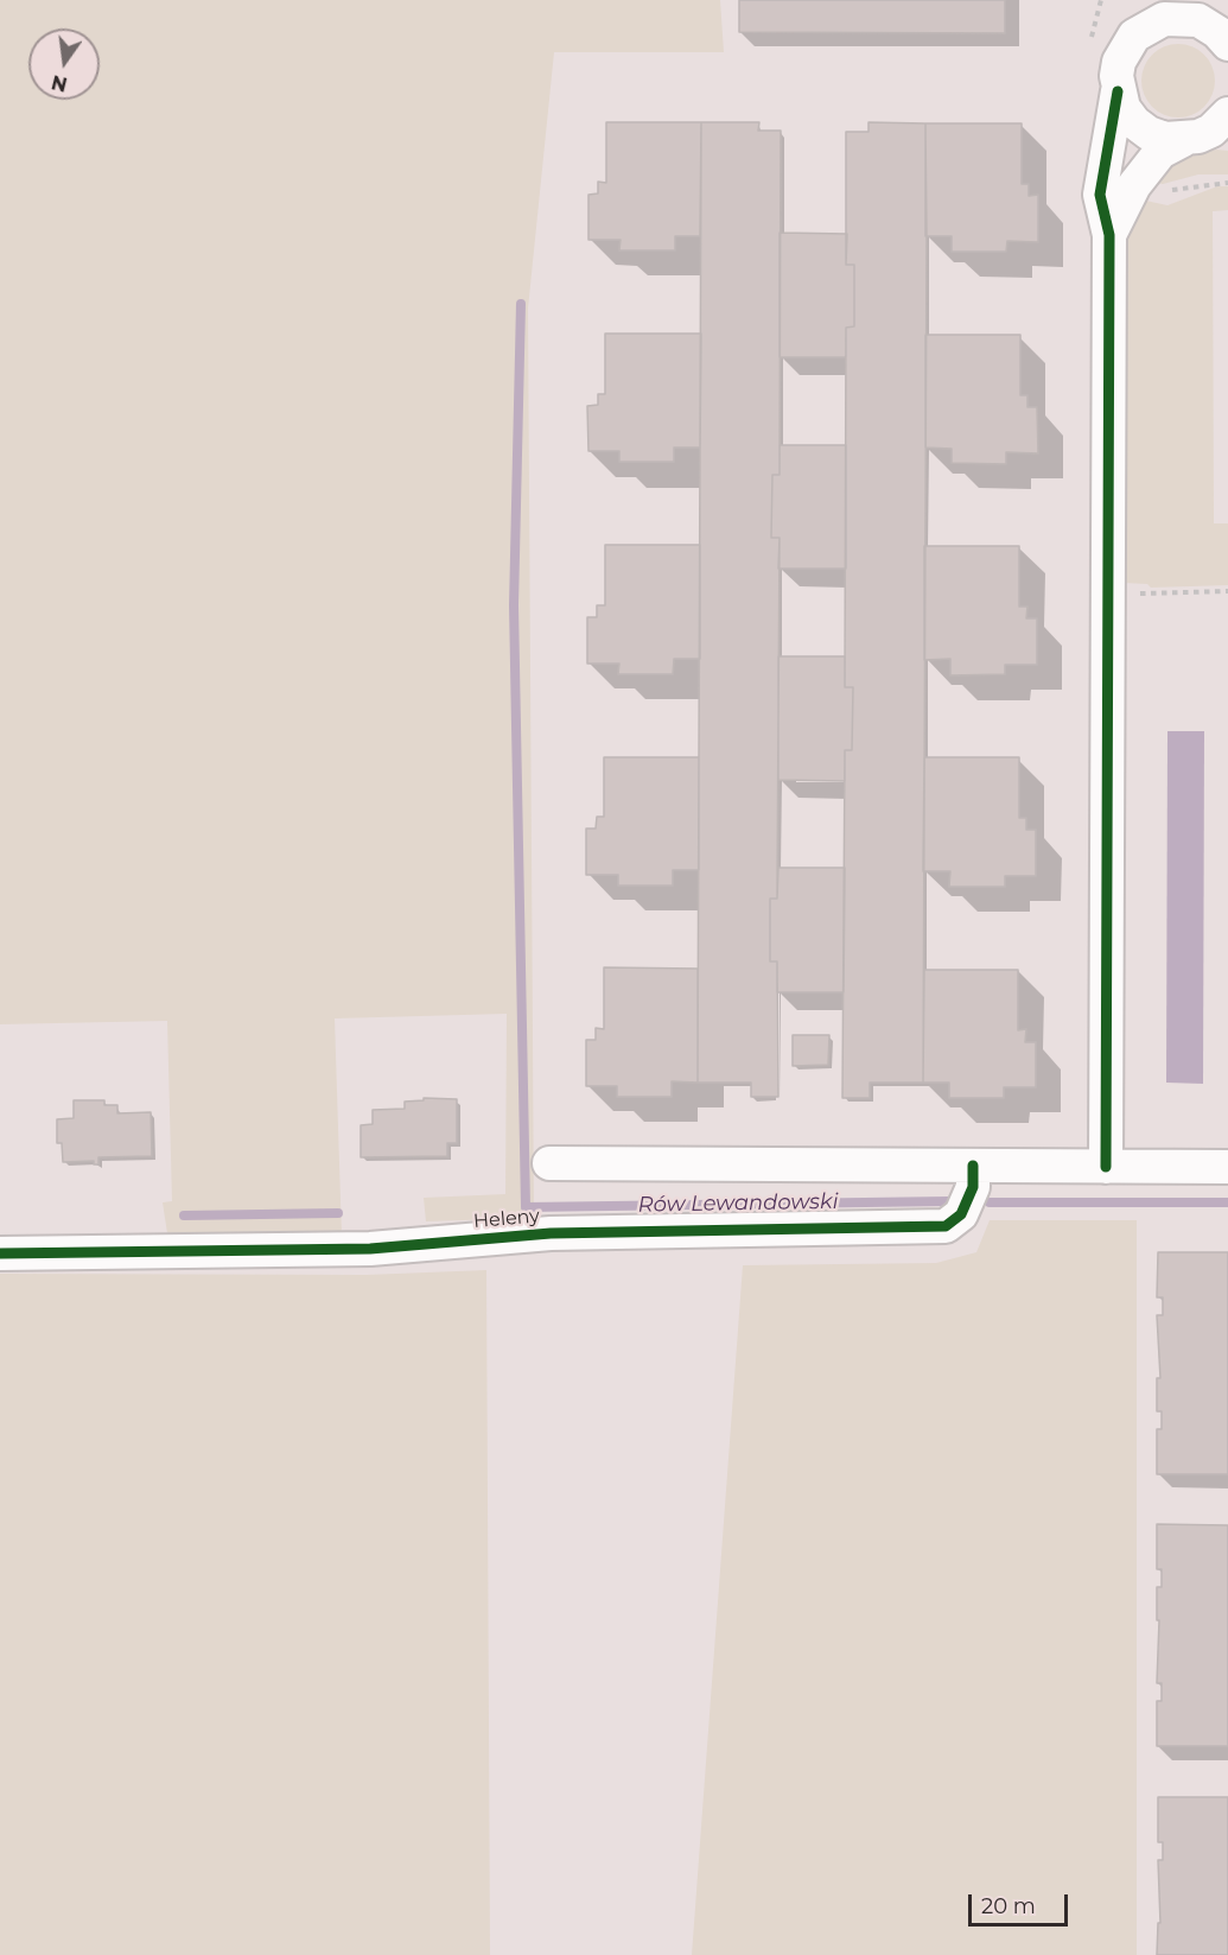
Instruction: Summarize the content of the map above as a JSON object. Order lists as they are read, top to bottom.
{
  "streets": {
    "street": ["Heleny"]
  },
  "water": ["Rów Lewandowski"],
  "scale_bar": "20 m",
  "north": "bottom"
}
